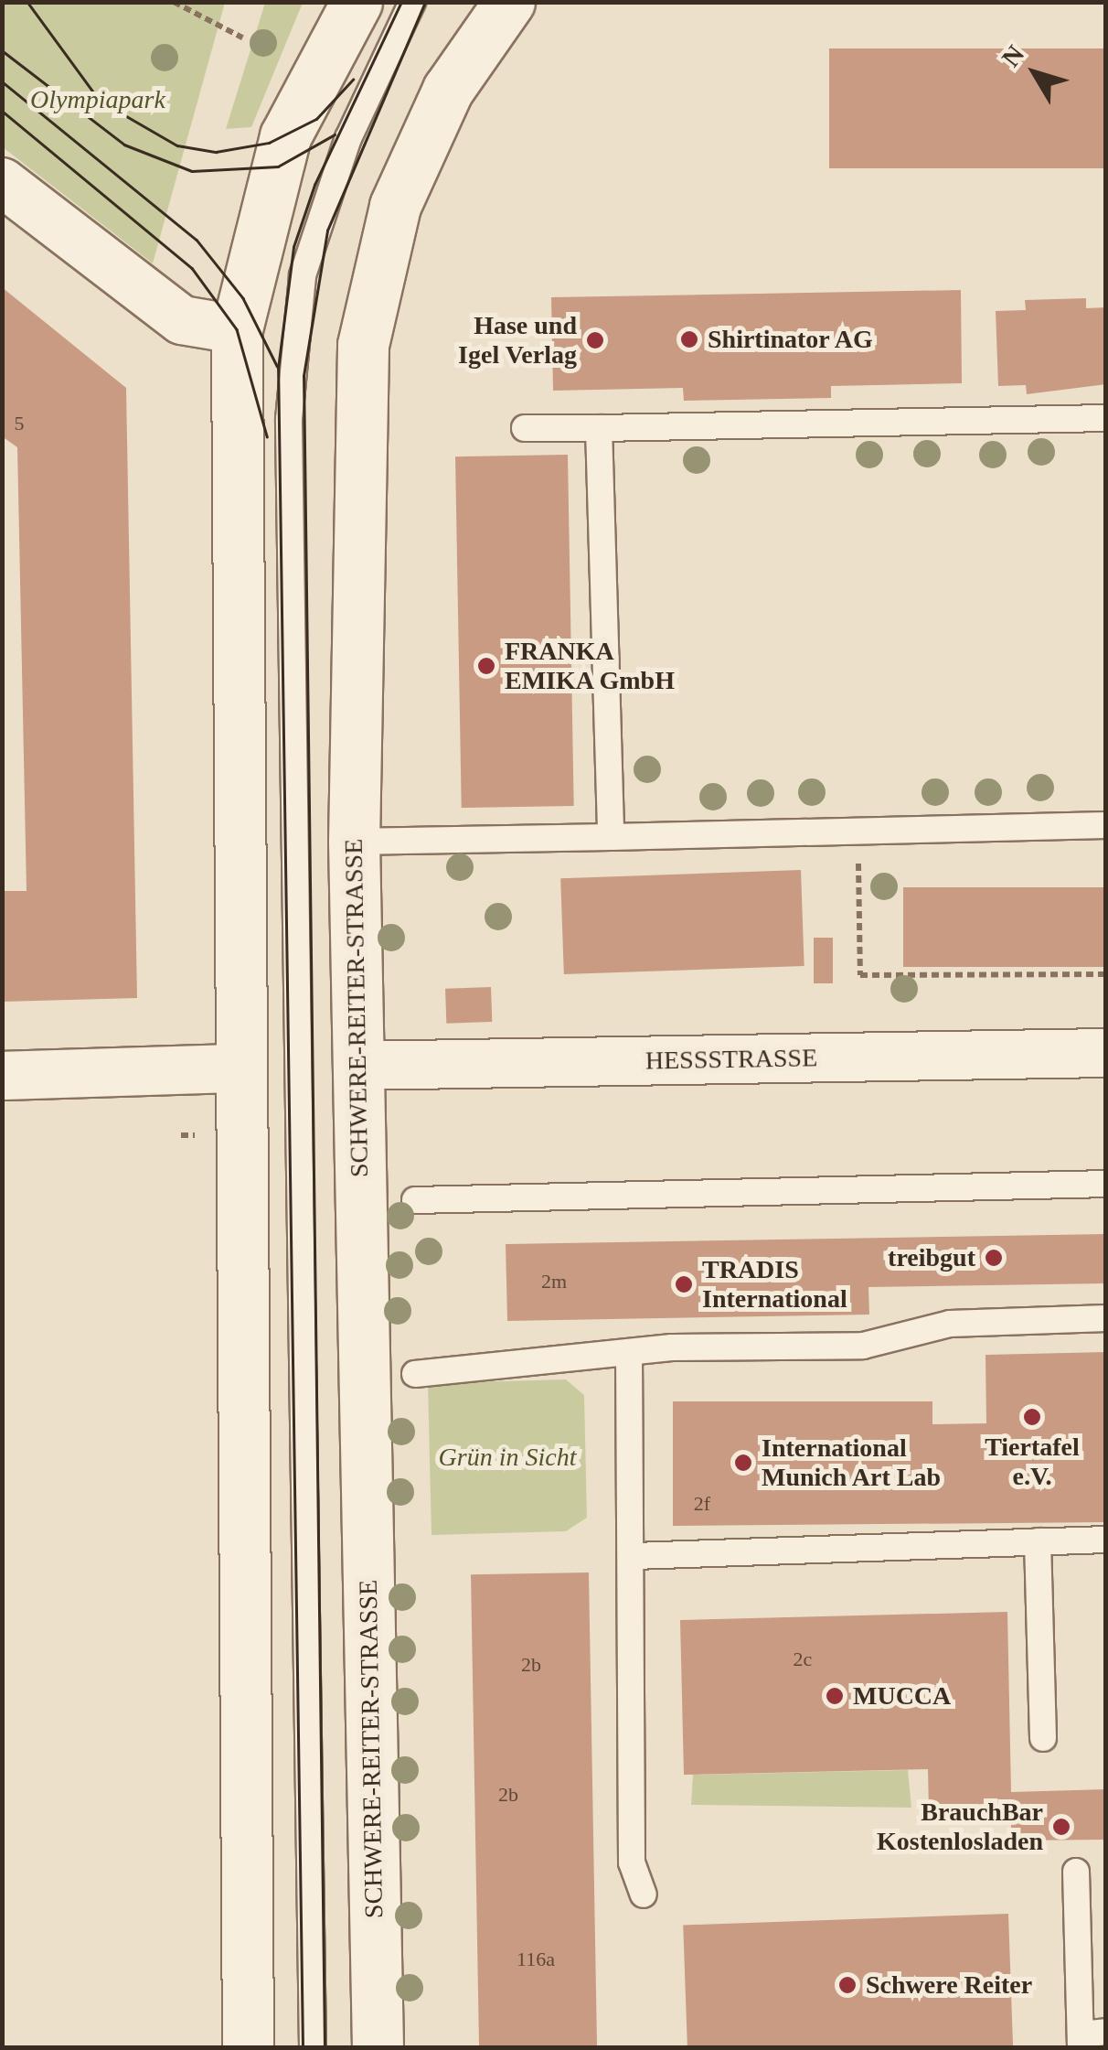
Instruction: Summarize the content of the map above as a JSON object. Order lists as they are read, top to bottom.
{
  "streets": {
    "main road": ["SCHWERE-REITER-STRASSE"],
    "street": ["HESSSTRASSE"]
  },
  "crossings": [
    ["SCHWERE-REITER-STRASSE", "HESSSTRASSE"]
  ],
  "parks": ["Olympiapark", "Grün in Sicht"],
  "places": [
    "Shirtinator AG",
    "Hase und Igel Verlag",
    "FRANKA EMIKA GmbH",
    "treibgut",
    "TRADIS International",
    "Tiertafel e.V.",
    "International Munich Art Lab",
    "MUCCA",
    "BrauchBar Kostenlosladen",
    "Schwere Reiter"
  ],
  "house_numbers": [
    "5",
    "2m",
    "2f",
    "2c",
    "2b",
    "2b",
    "116a"
  ],
  "north": "top left"
}
